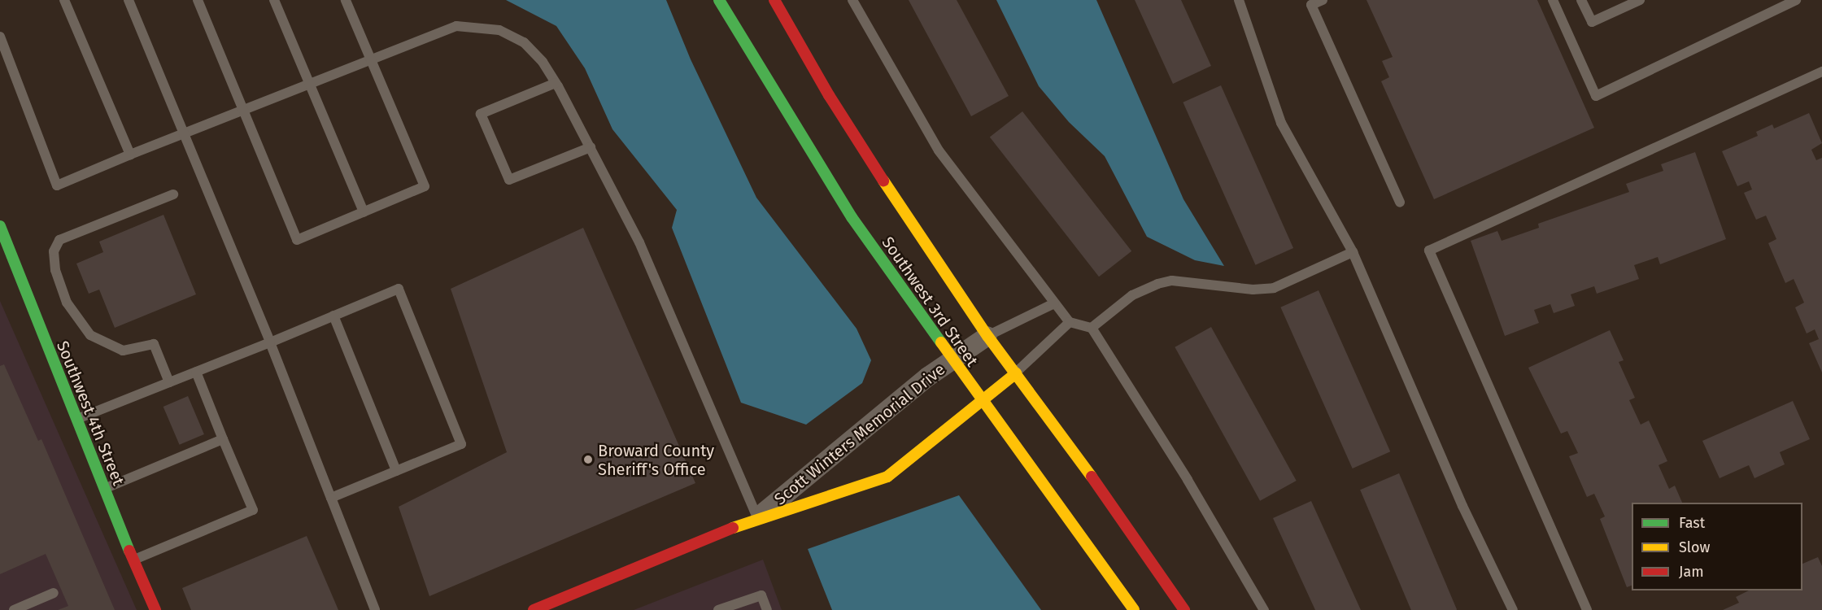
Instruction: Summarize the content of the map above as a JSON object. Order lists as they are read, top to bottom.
{
  "streets": {
    "street": ["Southwest 3rd Street", "Southwest 4th Street", "Scott Winters Memorial Drive"]
  },
  "crossings": [
    ["Southwest 3rd Street", "Scott Winters Memorial Drive"]
  ],
  "places": ["Broward County Sheriff's Office"],
  "legend": ["Fast", "Slow", "Jam"]
}
